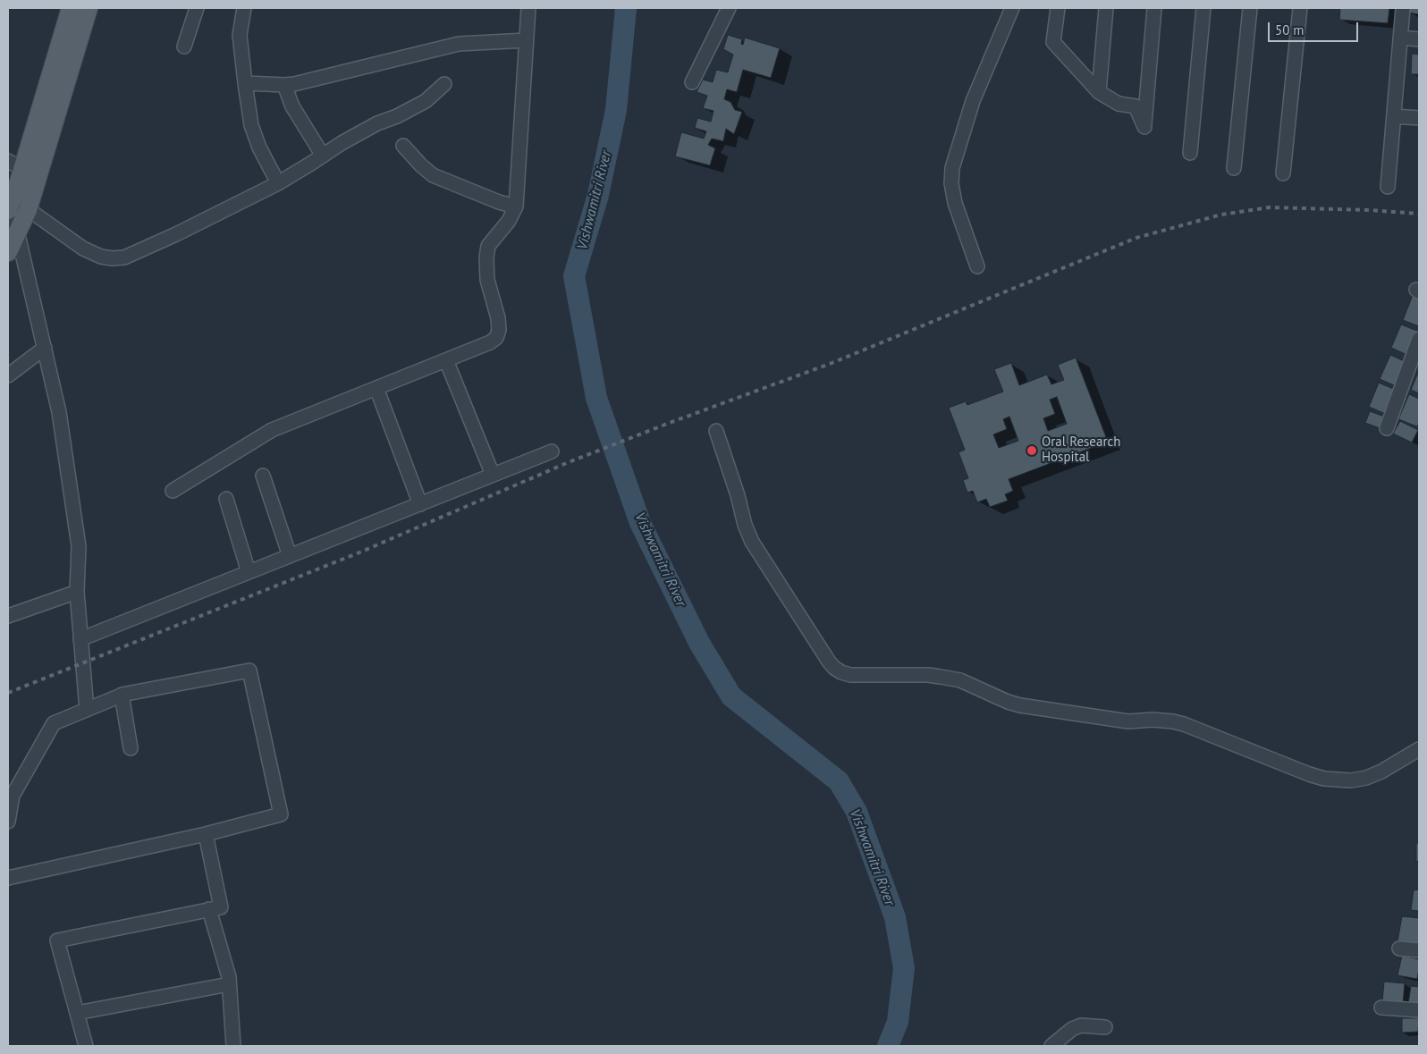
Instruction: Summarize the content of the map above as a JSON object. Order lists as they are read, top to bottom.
{
  "water": ["Vishwamitri River"],
  "places": ["Oral Research Hospital"],
  "scale_bar": "50 m"
}
